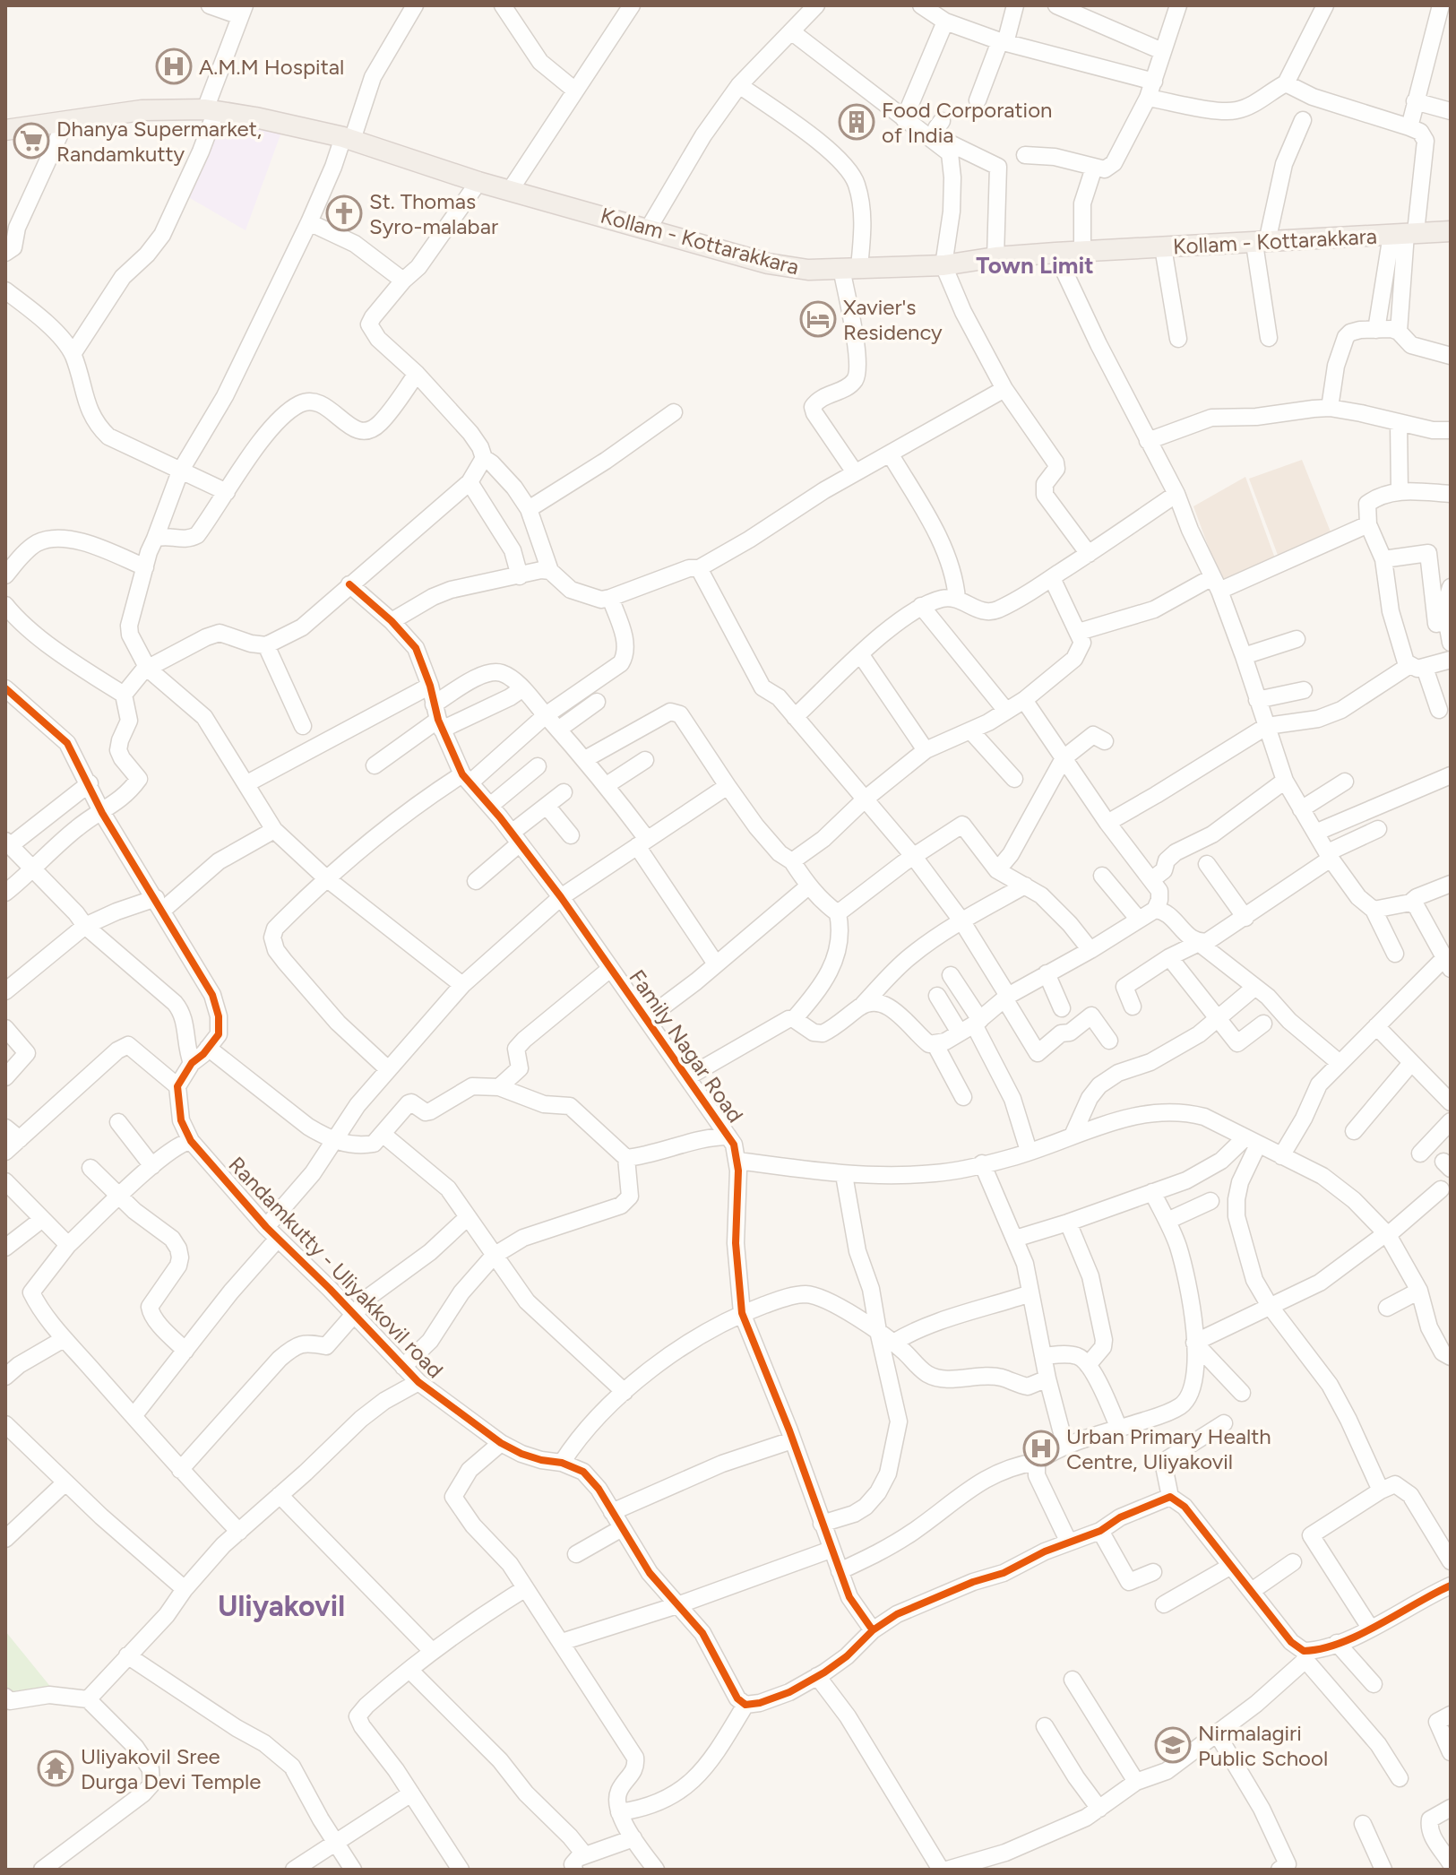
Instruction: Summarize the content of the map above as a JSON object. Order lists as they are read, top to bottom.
{
  "streets": {
    "main road": ["Kollam - Kottarakkara"],
    "street": ["Family Nagar Road", "Randamkutty - Uliyakkovil road"]
  },
  "districts": ["Town Limit", "Uliyakovil"],
  "places": {
    "hospital": ["A.M.M Hospital", "Urban Primary Health Centre, Uliyakovil"],
    "building": ["Food Corporation of India"],
    "supermarket": ["Dhanya Supermarket, Randamkutty"],
    "church": ["St. Thomas Syro-malabar"],
    "hotel": ["Xavier's Residency"],
    "school or university": ["Nirmalagiri Public School"],
    "temple": ["Uliyakovil Sree Durga Devi Temple"]
  }
}
